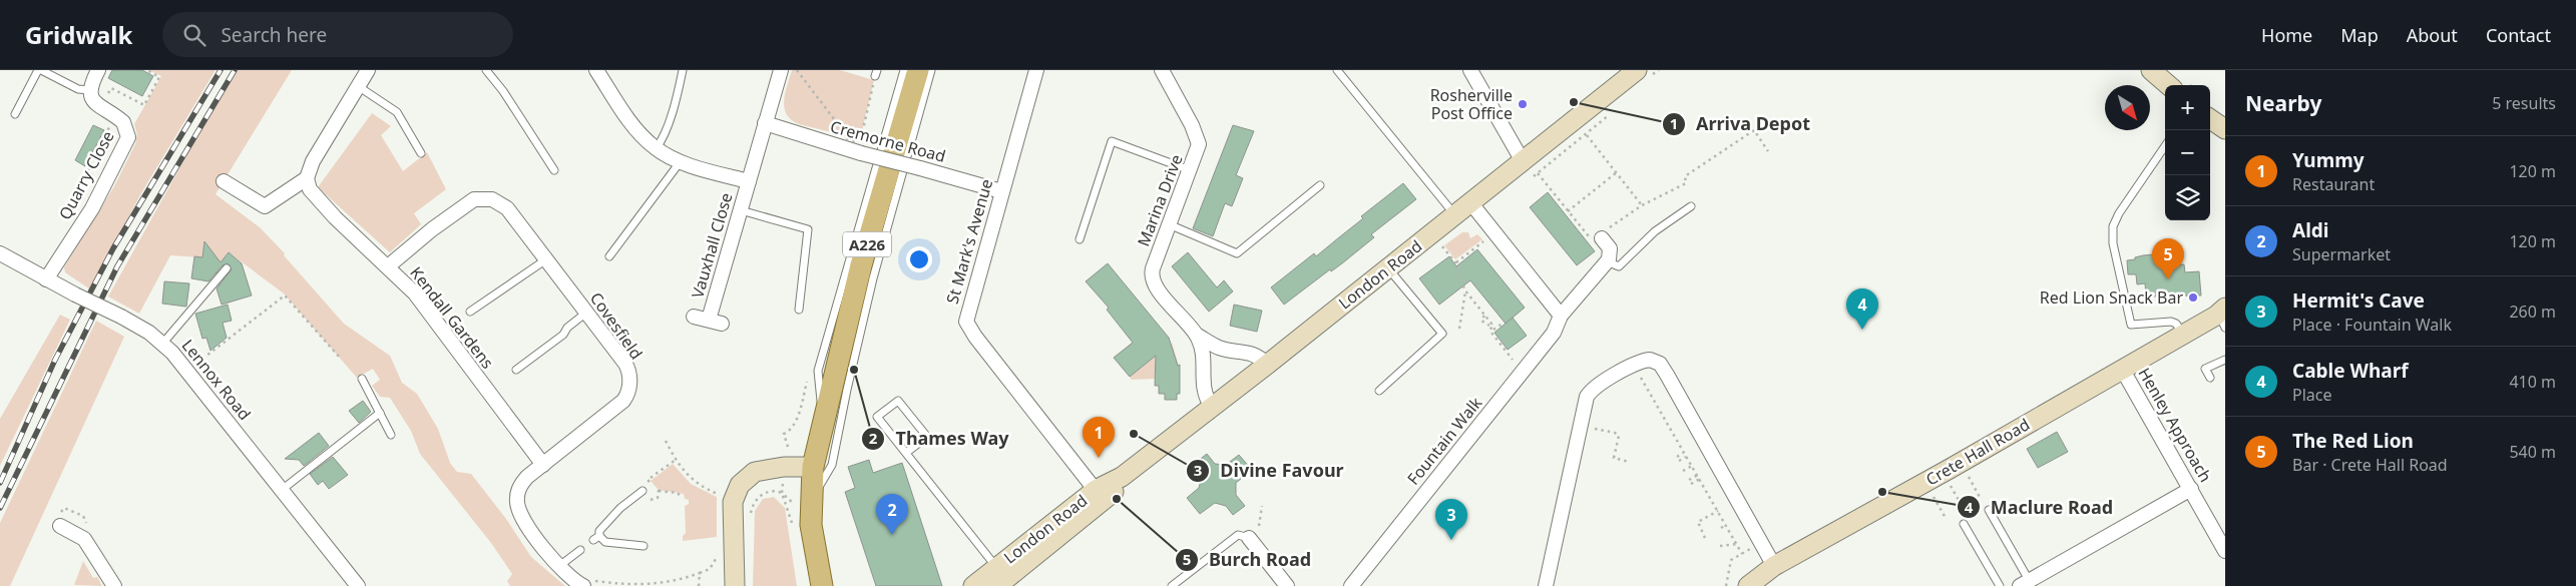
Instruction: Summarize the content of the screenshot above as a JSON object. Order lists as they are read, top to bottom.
{
  "streets": {
    "main road": ["A226", "London Road", "Crete Hall Road"],
    "street": [
      "Cremorne Road",
      "Quarry Close",
      "Marina Drive",
      "St Mark's Avenue",
      "Vauxhall Close",
      "Kendall Gardens",
      "Covesfield",
      "Lennox Road",
      "Henley Approach",
      "Fountain Walk"
    ]
  },
  "crossings": [
    ["Cremorne Road", "St Mark's Avenue"],
    ["Cremorne Road", "Vauxhall Close"],
    ["Quarry Close", "Lennox Road"],
    ["Marina Drive", "London Road"],
    ["St Mark's Avenue", "London Road"],
    ["Kendall Gardens", "Covesfield"],
    ["Henley Approach", "Crete Hall Road"]
  ],
  "places": [
    "Arriva Depot",
    "Rosherville Post Office",
    "Red Lion Snack Bar",
    "Thames Way",
    "Divine Favour",
    "Maclure Road",
    "Burch Road"
  ],
  "north": "bottom right",
  "page": {
    "header": "Gridwalk",
    "search": "Search here",
    "nav": [
      "Home",
      "Map",
      "About",
      "Contact"
    ],
    "heading": ["Nearby", "5 results"],
    "map_buttons": ["+", "−"],
    "list": [
      {
        "mark": "1",
        "name": "Yummy",
        "note": "Restaurant",
        "value": "120 m"
      },
      {
        "mark": "2",
        "name": "Aldi",
        "note": "Supermarket",
        "value": "120 m"
      },
      {
        "mark": "3",
        "name": "Hermit's Cave",
        "note": "Place · Fountain Walk",
        "value": "260 m"
      },
      {
        "mark": "4",
        "name": "Cable Wharf",
        "note": "Place",
        "value": "410 m"
      },
      {
        "mark": "5",
        "name": "The Red Lion",
        "note": "Bar · Crete Hall Road",
        "value": "540 m"
      }
    ],
    "pins": [
      "5",
      "4",
      "1",
      "2",
      "3"
    ]
  }
}
